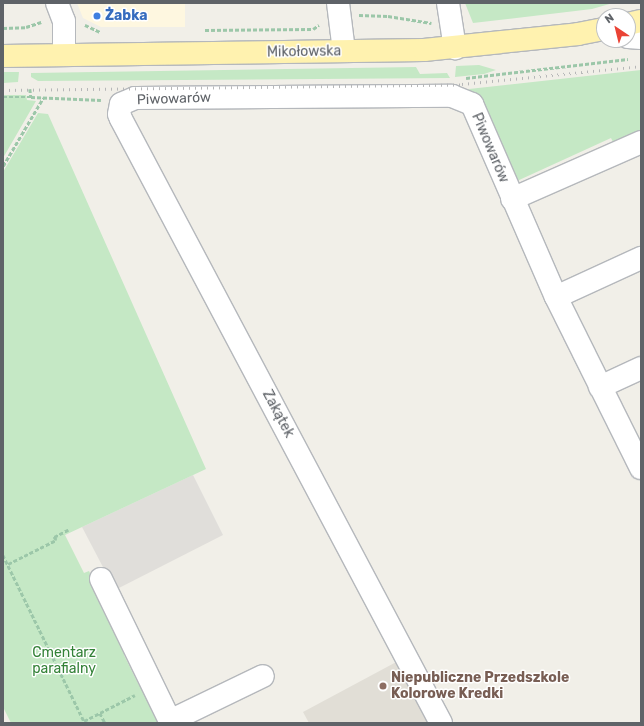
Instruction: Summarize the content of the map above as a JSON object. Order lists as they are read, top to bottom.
{
  "streets": {
    "main road": ["Mikołowska"],
    "street": ["Piwowarów", "Zakątek"]
  },
  "crossings": [
    ["Piwowarów", "Zakątek"]
  ],
  "parks": ["Cmentarz parafialny"],
  "places": ["Żabka", "Niepubliczne Przedszkole Kolorowe Kredki"],
  "north": "top left"
}
